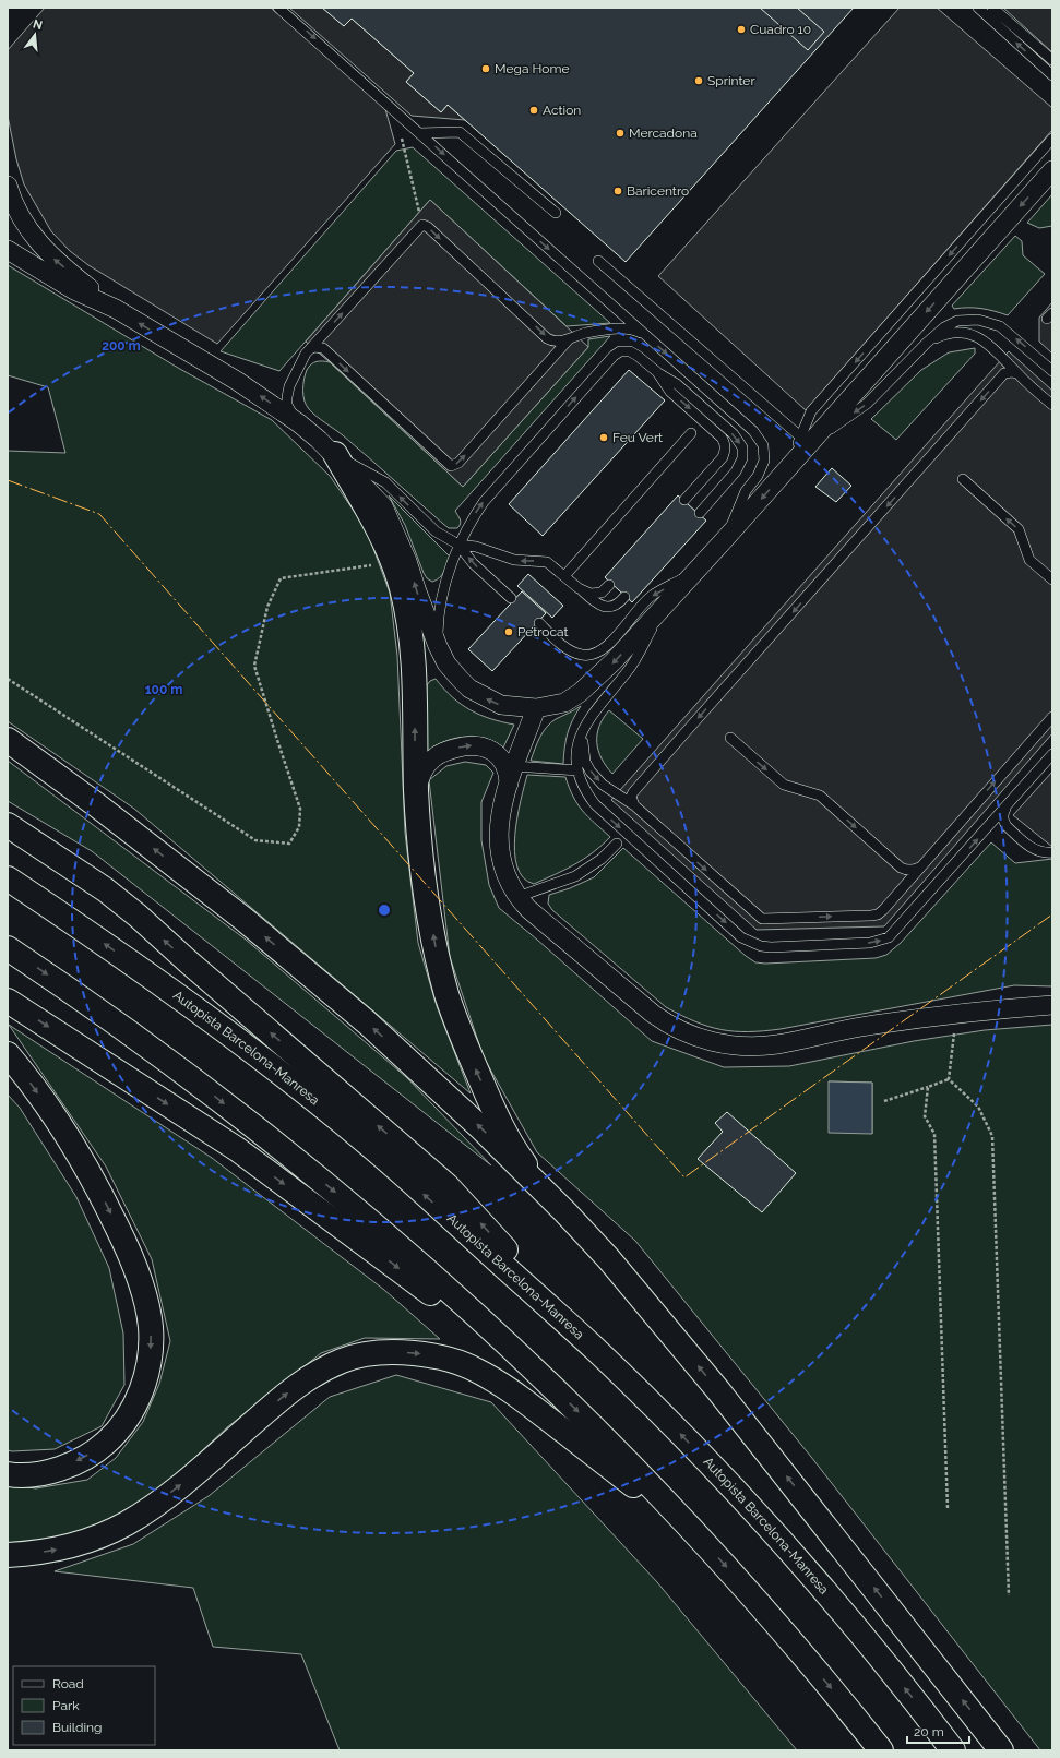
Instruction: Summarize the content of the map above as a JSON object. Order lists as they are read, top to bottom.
{
  "streets": {
    "main road": ["Autopista Barcelona-Manresa"]
  },
  "places": [
    "Cuadro 10",
    "Mega Home",
    "Sprinter",
    "Action",
    "Mercadona",
    "Baricentro",
    "Feu Vert",
    "Petrocat"
  ],
  "legend": ["Road", "Park", "Building"],
  "scale_bar": "20 m",
  "north": "top",
  "rings": ["200 m", "100 m"]
}
